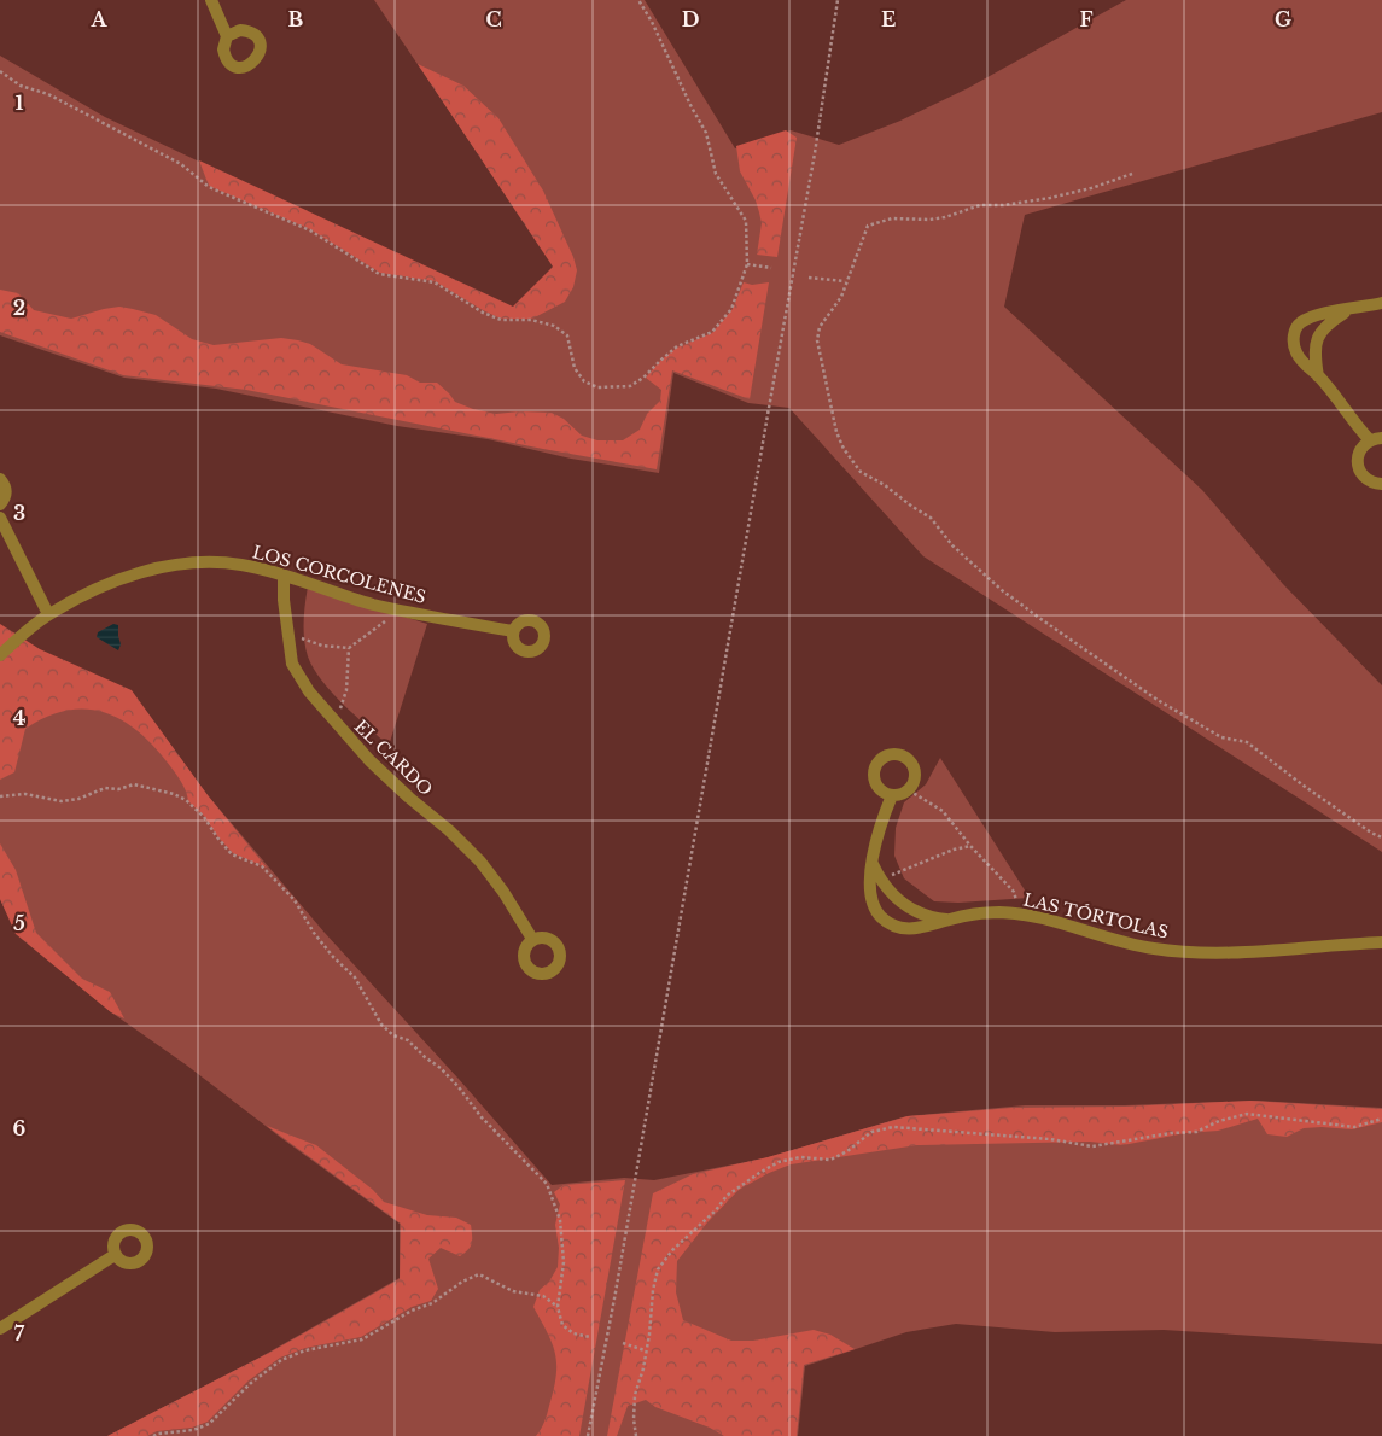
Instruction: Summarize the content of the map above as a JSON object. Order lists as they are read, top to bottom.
{
  "streets": {
    "street": ["LOS CORCOLENES", "EL CARDO", "LAS TÓRTOLAS"]
  },
  "crossings": [
    ["LOS CORCOLENES", "EL CARDO"]
  ],
  "grid": {
    "columns": [
      "A",
      "B",
      "C",
      "D",
      "E",
      "F",
      "G"
    ],
    "rows": [
      "1",
      "2",
      "3",
      "4",
      "5",
      "6",
      "7"
    ]
  }
}
